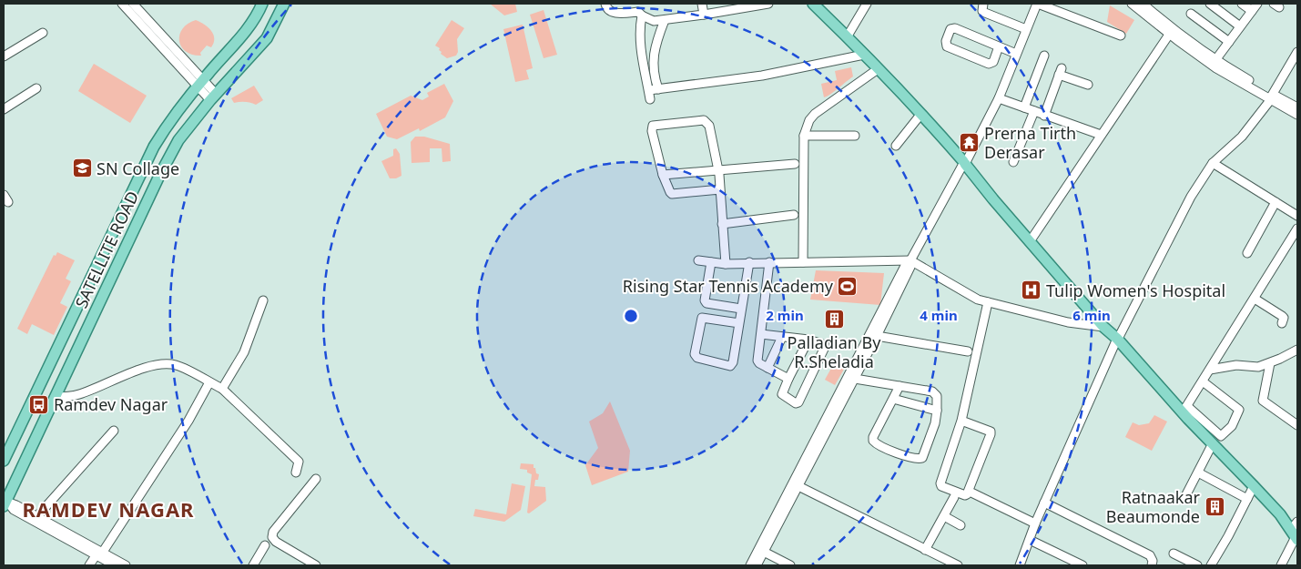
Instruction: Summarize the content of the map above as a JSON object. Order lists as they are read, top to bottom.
{
  "streets": {
    "main road": ["SATELLITE ROAD"]
  },
  "districts": ["RAMDEV NAGAR"],
  "places": {
    "temple": ["Prerna Tirth Derasar"],
    "school or university": ["SN Collage"],
    "sports": ["Rising Star Tennis Academy"],
    "hospital": ["Tulip Women's Hospital"],
    "building": ["Palladian By R.Sheladia", "Ratnaakar Beaumonde"],
    "bus stop": ["Ramdev Nagar"]
  },
  "rings": ["2 min", "4 min", "6 min"]
}
